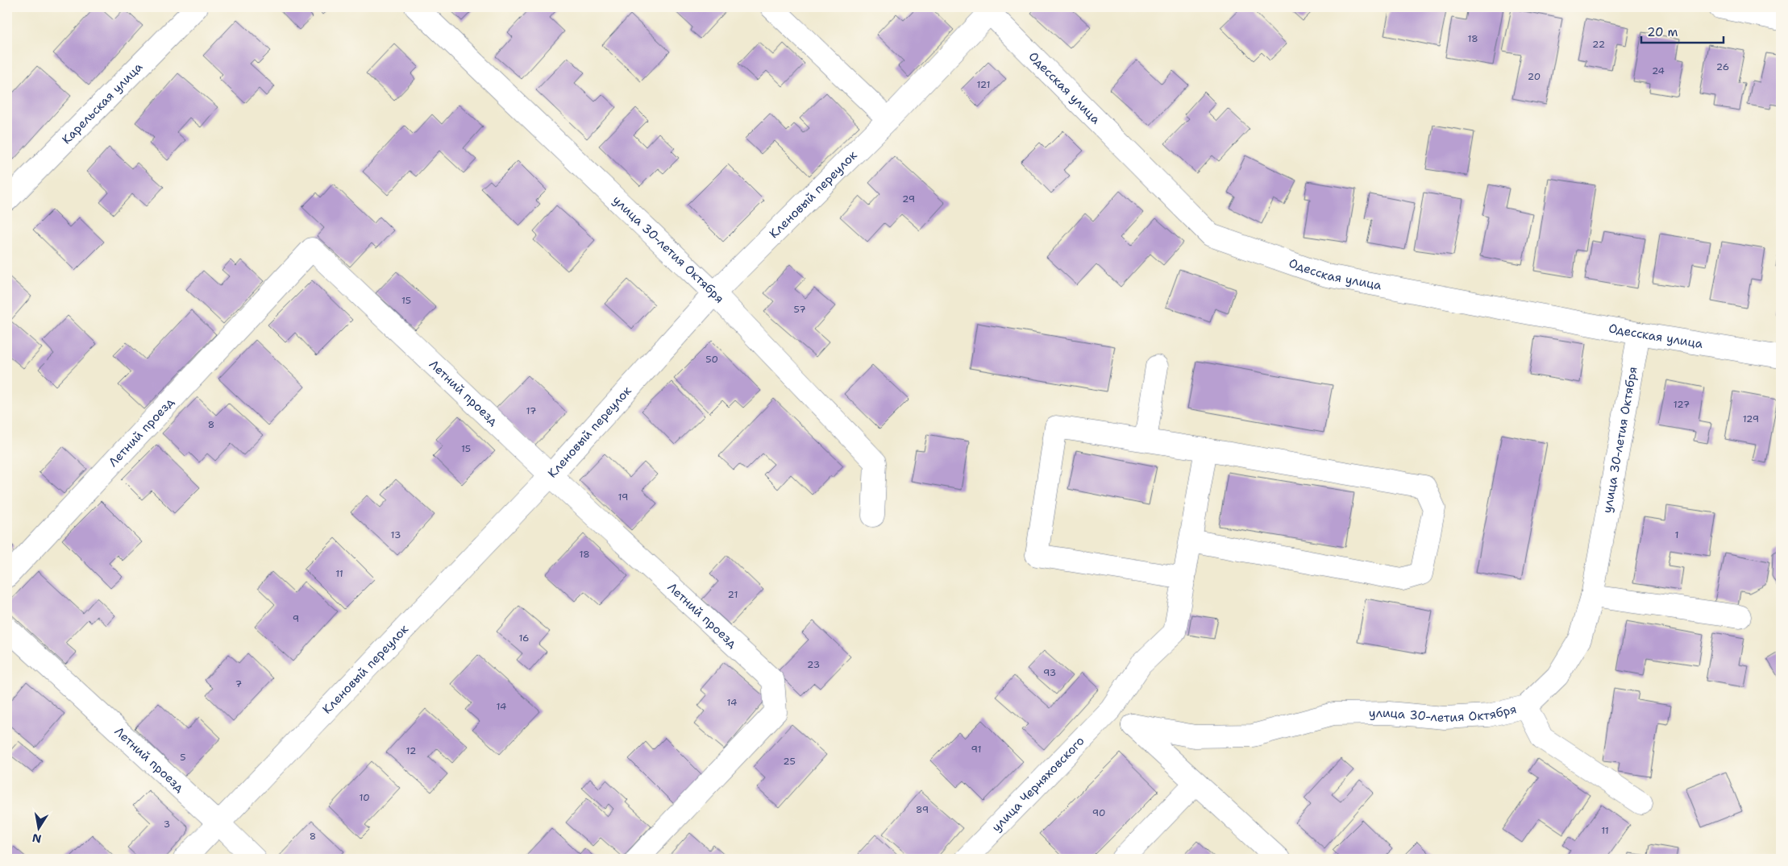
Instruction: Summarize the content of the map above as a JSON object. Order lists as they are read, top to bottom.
{
  "streets": {
    "street": [
      "Одесская улица",
      "Карельская улица",
      "Кленовый переулок",
      "улица 30-летия Октября",
      "Летний проезд",
      "улица Черняховского"
    ]
  },
  "crossings": [
    ["Одесская улица", "Кленовый переулок"],
    ["Одесская улица", "улица 30-летия Октября"],
    ["Кленовый переулок", "улица 30-летия Октября"],
    ["Кленовый переулок", "Летний проезд"],
    ["улица 30-летия Октября", "улица Черняховского"]
  ],
  "house_numbers": [
    "18",
    "22",
    "26",
    "24",
    "20",
    "121",
    "29",
    "15",
    "57",
    "50",
    "127",
    "17",
    "129",
    "8",
    "15",
    "19",
    "13",
    "1",
    "18",
    "11",
    "21",
    "9",
    "16",
    "23",
    "93",
    "7",
    "14",
    "14",
    "91",
    "12",
    "5",
    "25",
    "10",
    "89",
    "90",
    "3",
    "11",
    "8"
  ],
  "scale_bar": "20 m",
  "north": "bottom"
}
